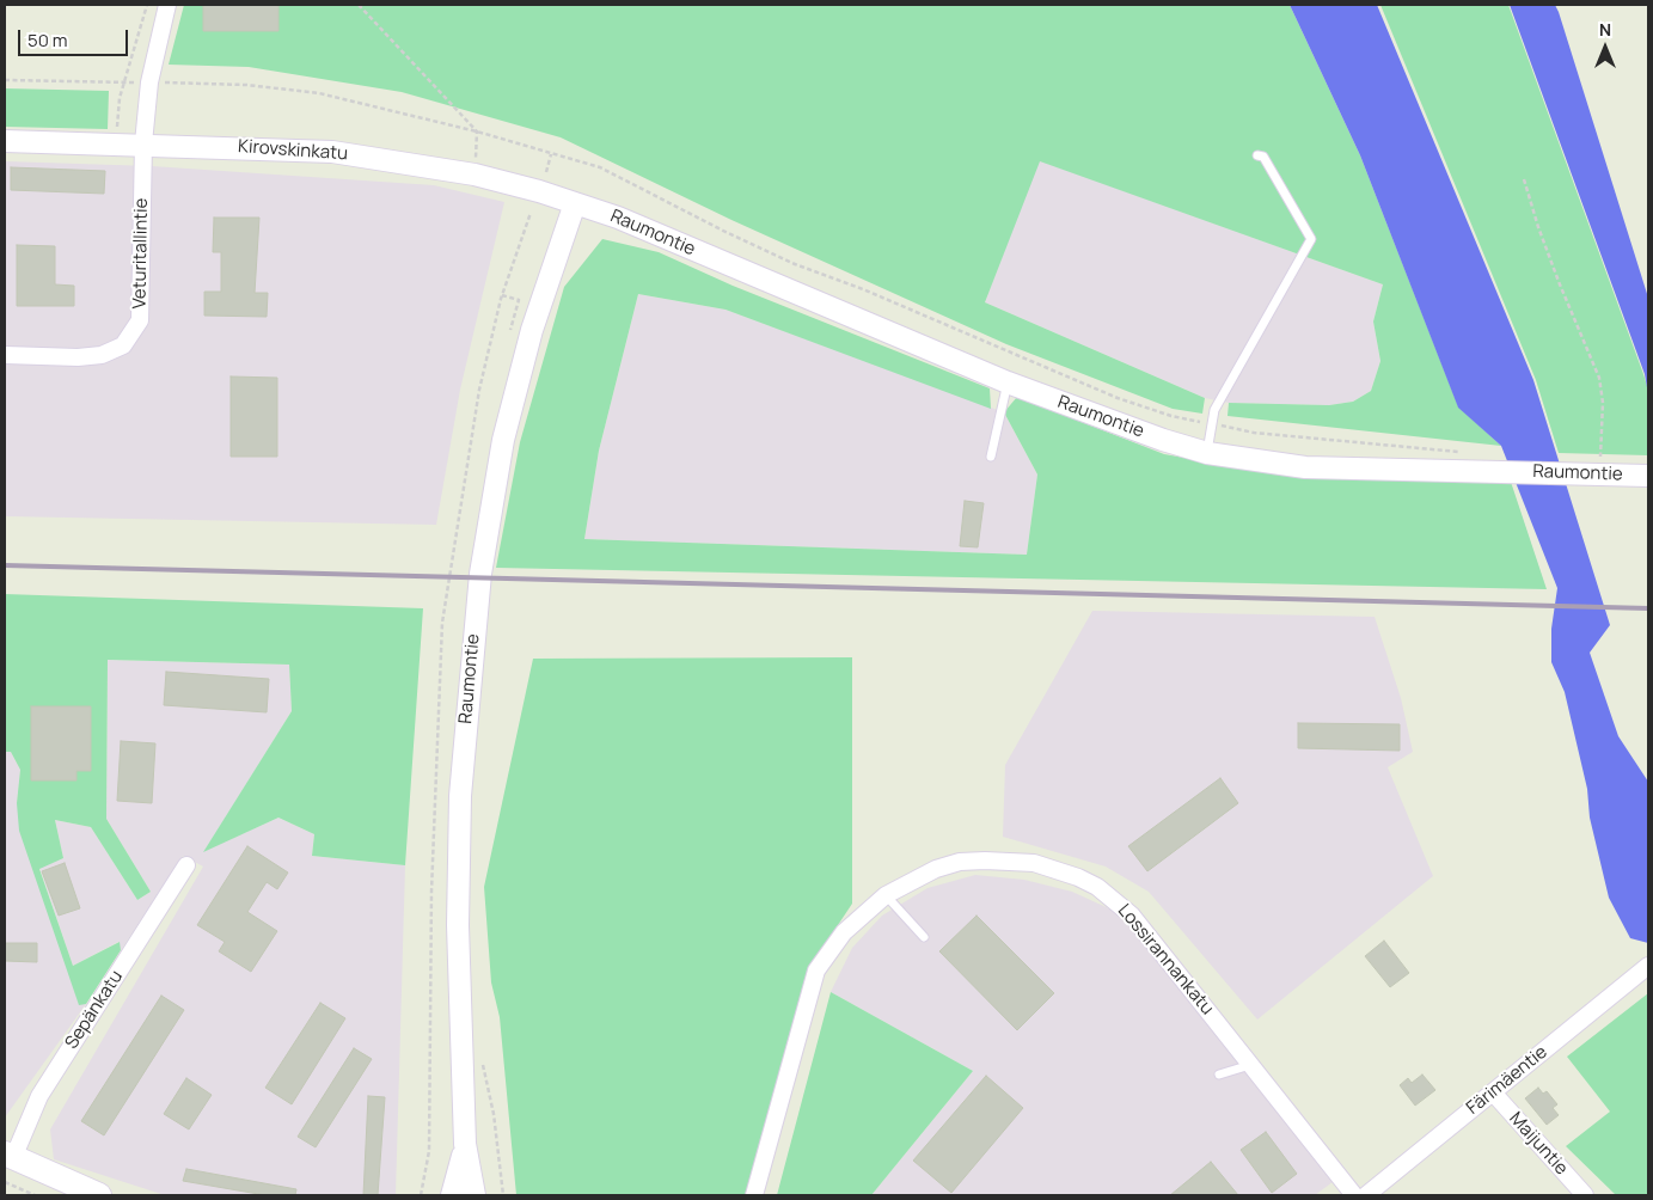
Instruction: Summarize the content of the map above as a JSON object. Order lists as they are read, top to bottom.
{
  "streets": {
    "street": [
      "Kirovskinkatu",
      "Raumontie",
      "Veturitallintie",
      "Lossirannankatu",
      "Sepänkatu",
      "Färimäentie",
      "Maijuntie"
    ]
  },
  "crossings": [
    ["Kirovskinkatu", "Raumontie"],
    ["Kirovskinkatu", "Veturitallintie"],
    ["Färimäentie", "Maijuntie"]
  ],
  "scale_bar": "50 m",
  "north": "top"
}
